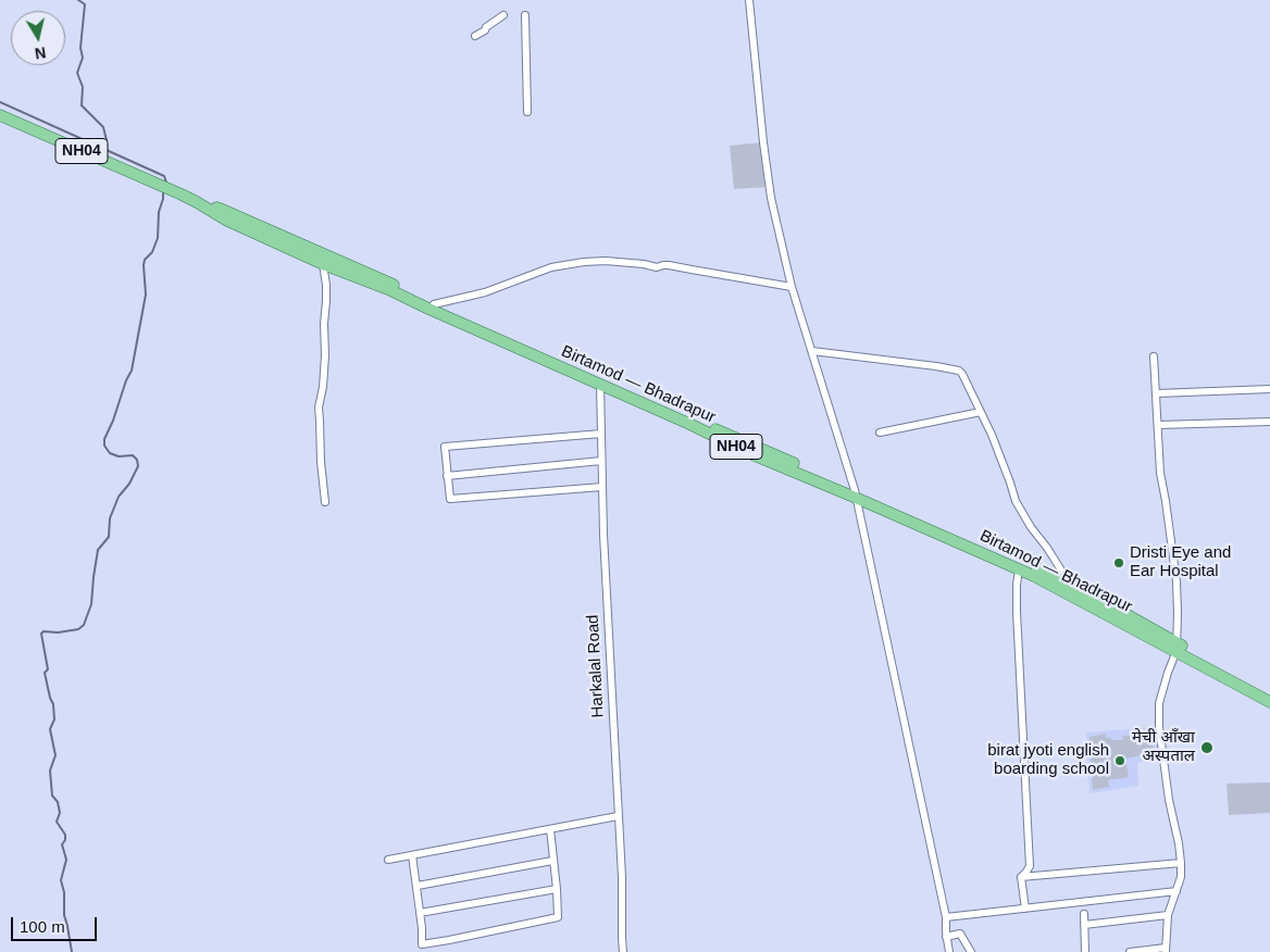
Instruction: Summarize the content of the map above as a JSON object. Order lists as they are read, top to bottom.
{
  "streets": {
    "main road": ["NH04", "Birtamod — Bhadrapur"],
    "street": ["Harkalal Road"]
  },
  "crossings": [
    ["Birtamod — Bhadrapur", "Harkalal Road"]
  ],
  "places": ["Dristi Eye and Ear Hospital", "मेची आँखा अस्पताल", "birat jyoti english boarding school"],
  "scale_bar": "100 m",
  "north": "bottom"
}
